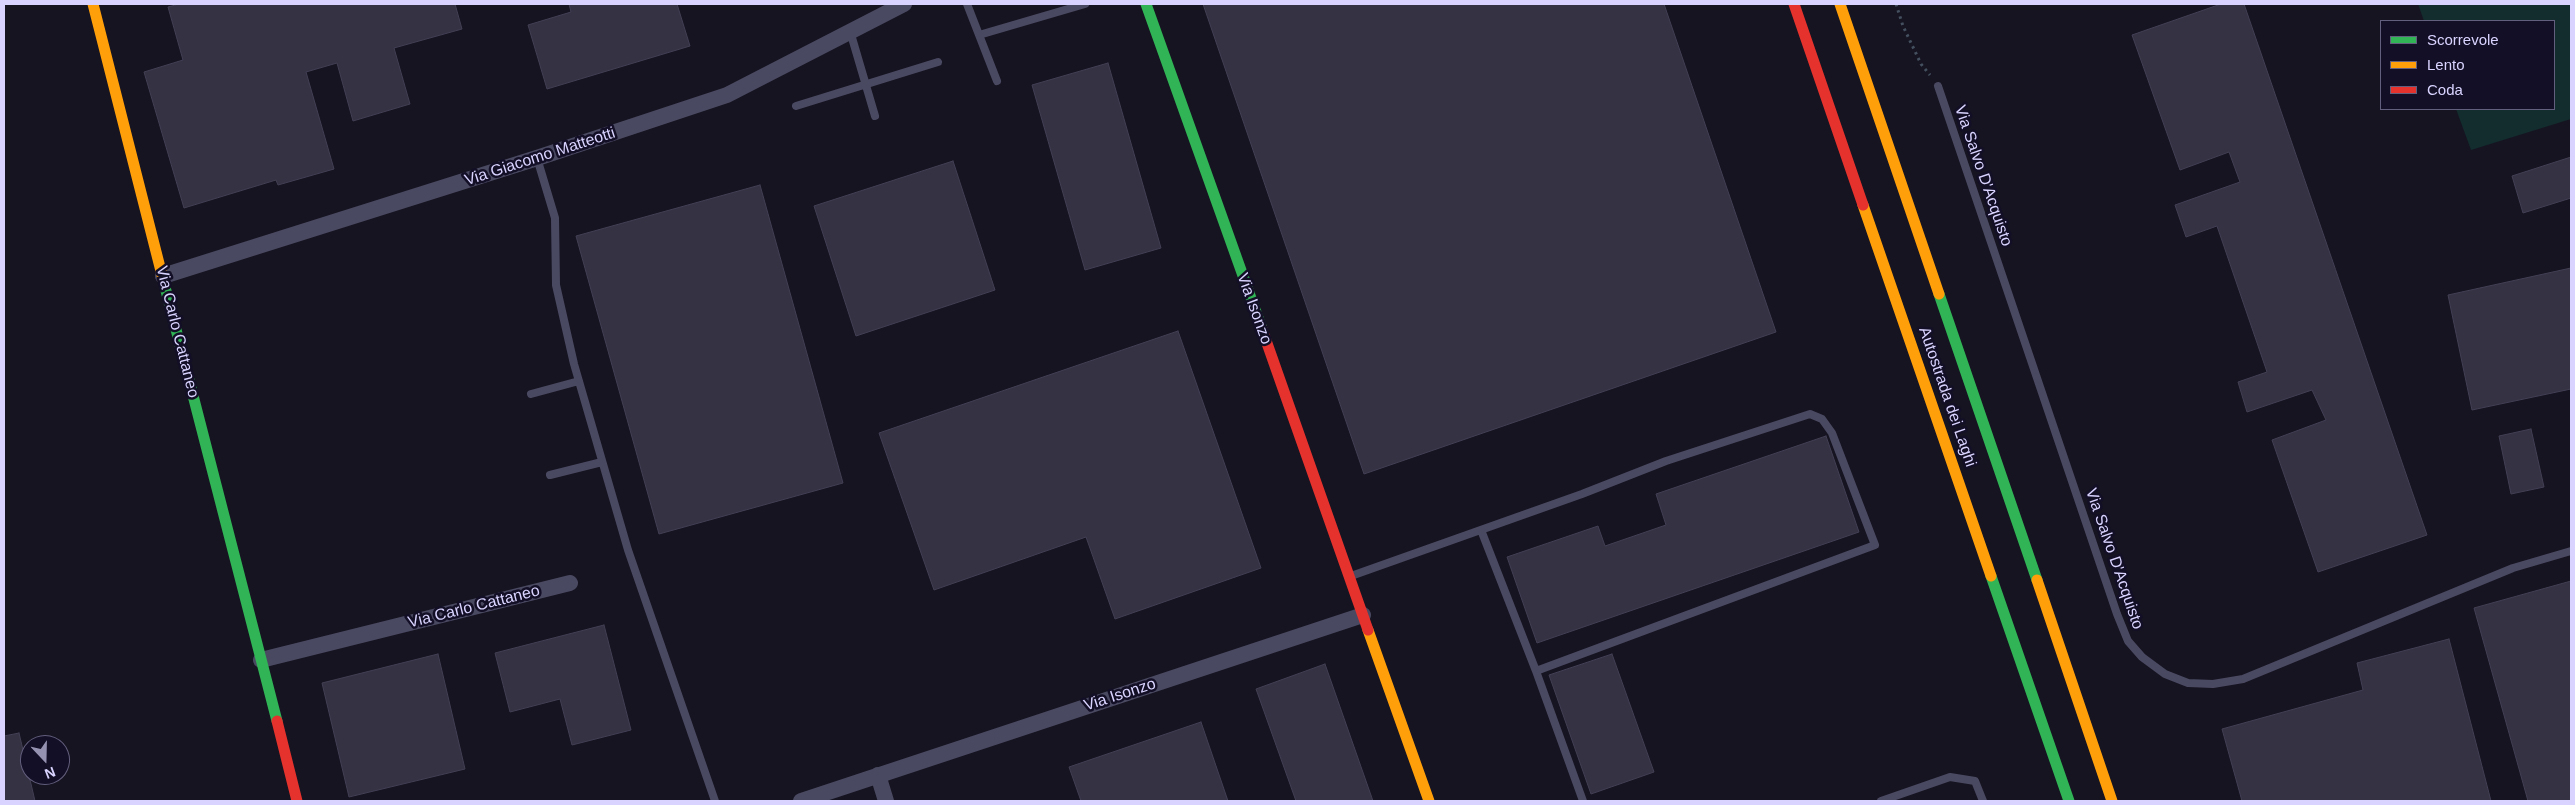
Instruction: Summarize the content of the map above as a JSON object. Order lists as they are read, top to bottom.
{
  "streets": {
    "main road": ["Via Isonzo", "Via Carlo Cattaneo", "Autostrada dei Laghi"],
    "street": ["Via Giacomo Matteotti"],
    "lane": ["Via Salvo D'Acquisto"]
  },
  "crossings": [
    ["Via Giacomo Matteotti", "Via Carlo Cattaneo"]
  ],
  "legend": ["Scorrevole", "Lento", "Coda"],
  "north": "bottom"
}
